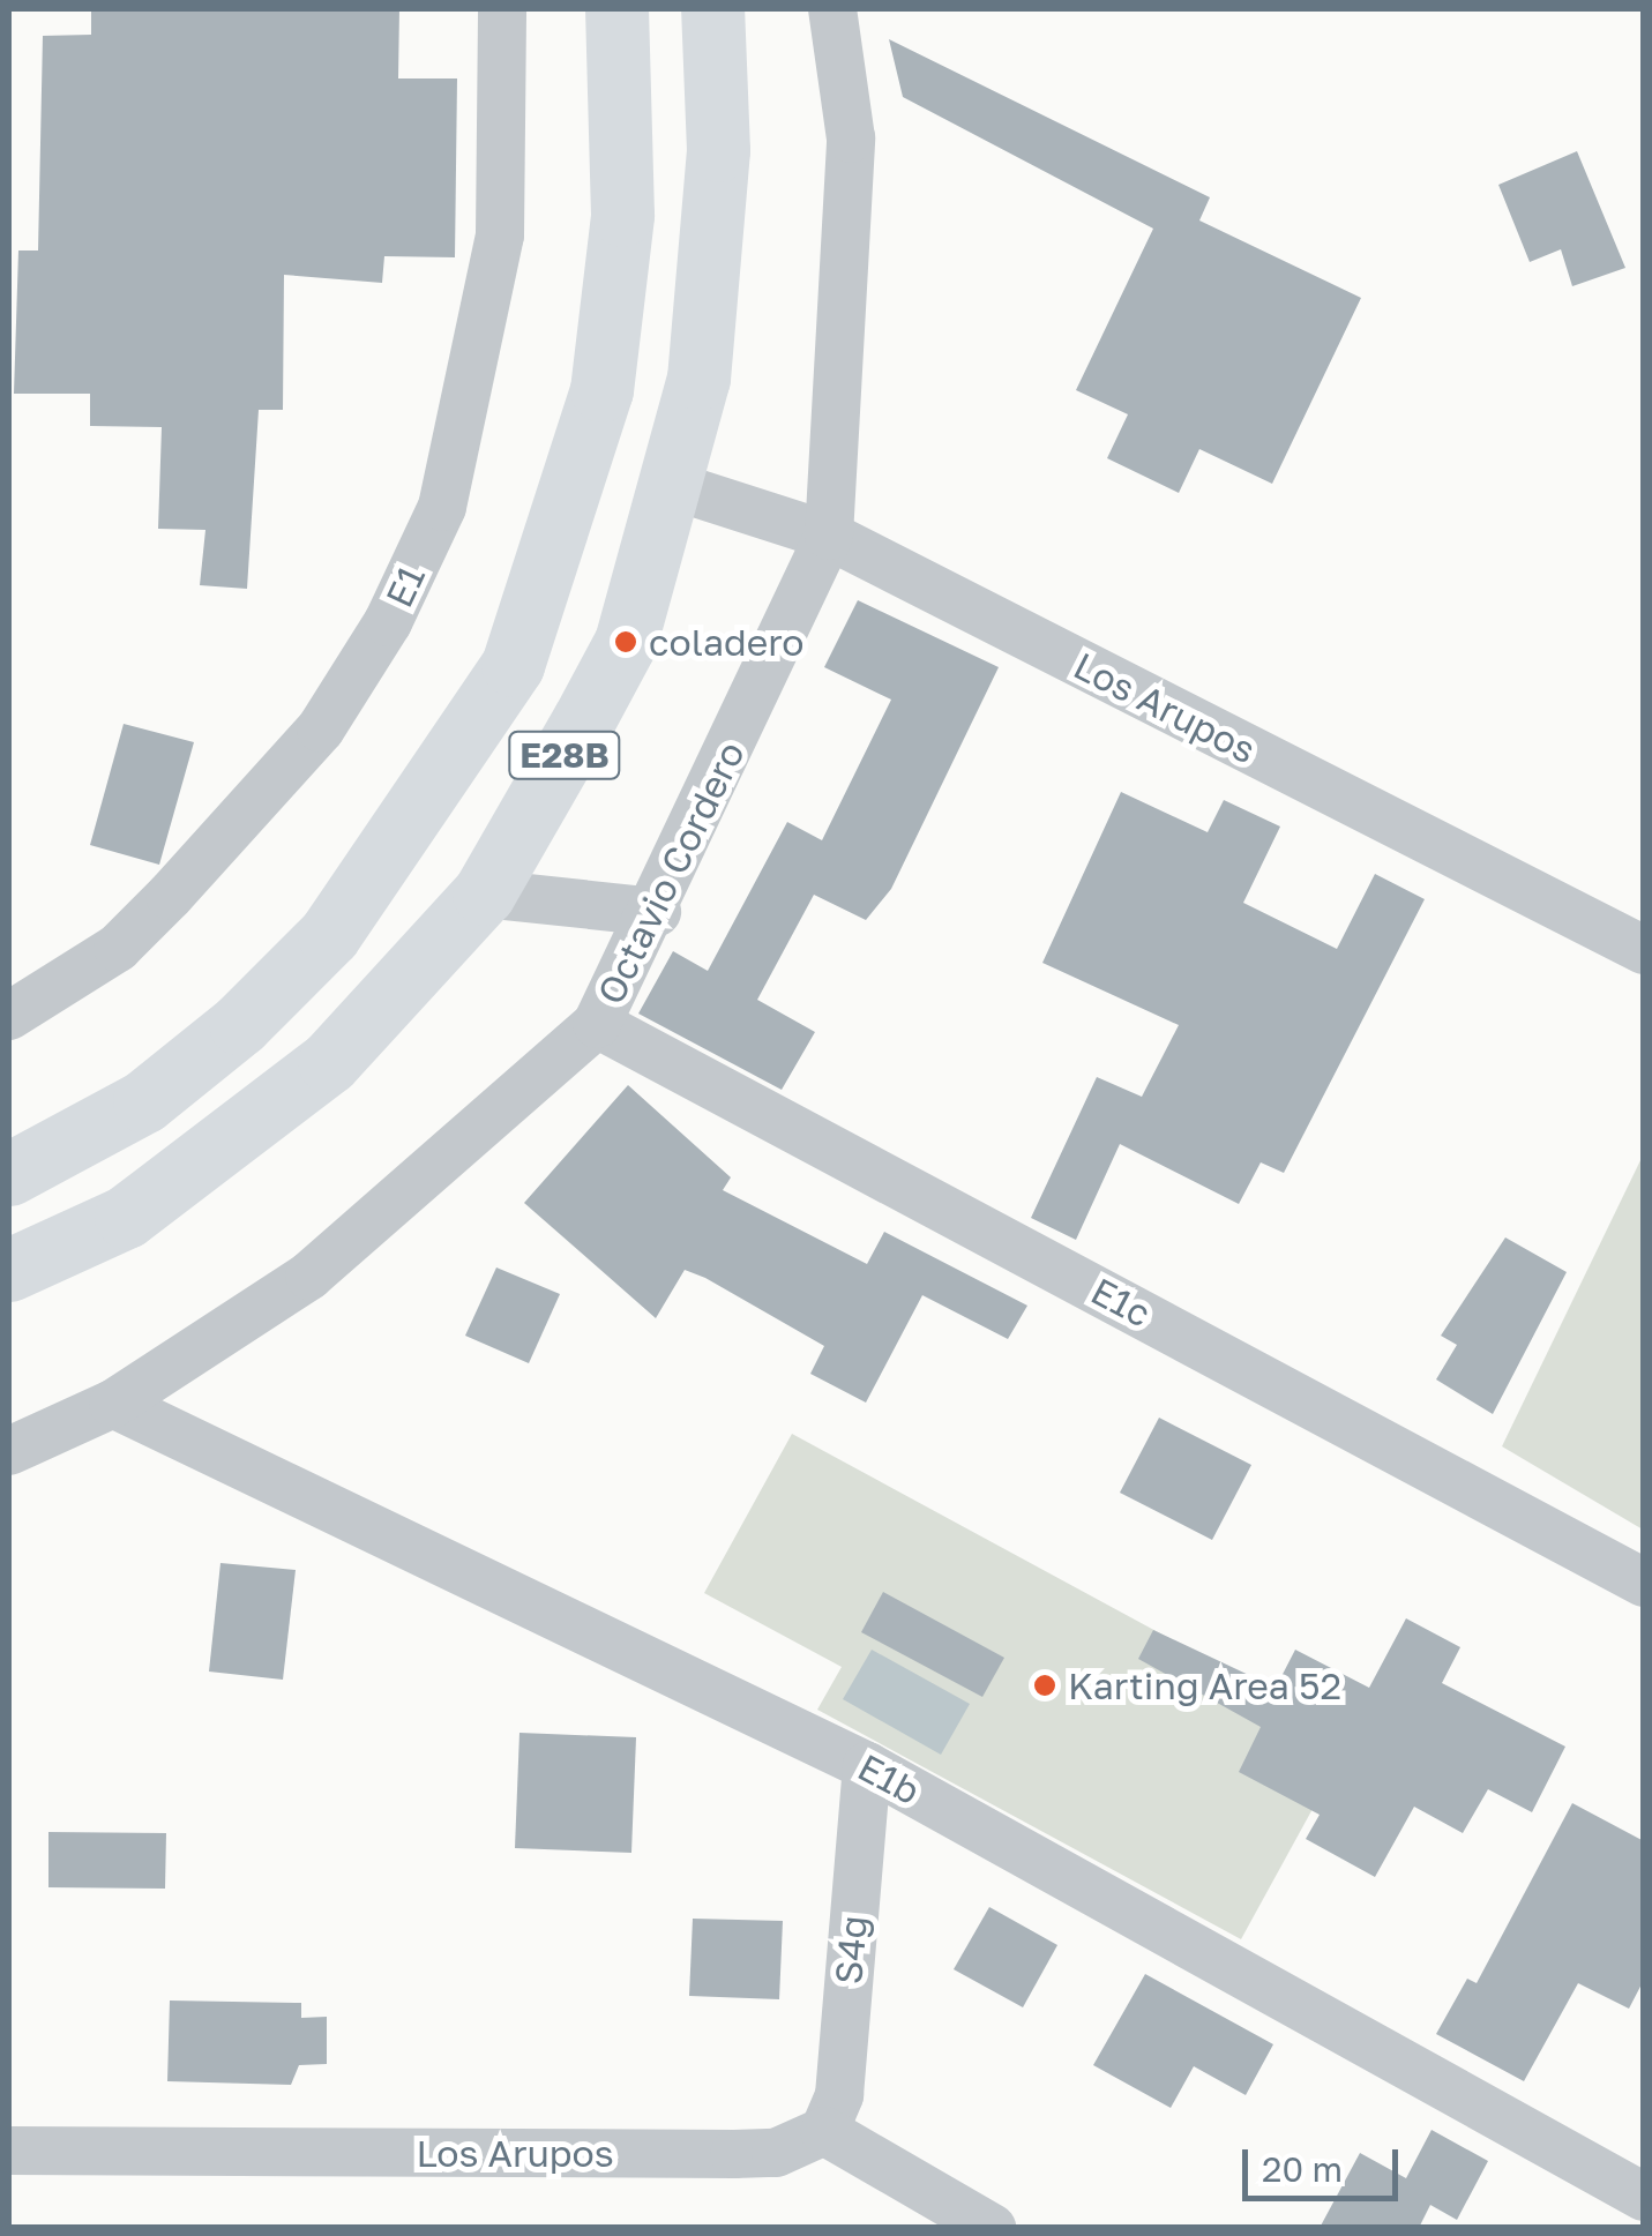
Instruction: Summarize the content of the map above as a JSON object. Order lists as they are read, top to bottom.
{
  "streets": {
    "highway": ["E28B"],
    "street": [
      "E1",
      "Los Arupos",
      "Octavio Cordero",
      "E1c",
      "E1b",
      "S4g"
    ]
  },
  "crossings": [
    ["Los Arupos", "E28B"],
    ["Los Arupos", "Octavio Cordero"],
    ["Los Arupos", "S4g"],
    ["Octavio Cordero", "E1c"],
    ["Octavio Cordero", "E1b"],
    ["E1b", "S4g"]
  ],
  "places": ["coladero", "Karting Area 52"],
  "scale_bar": "20 m"
}
